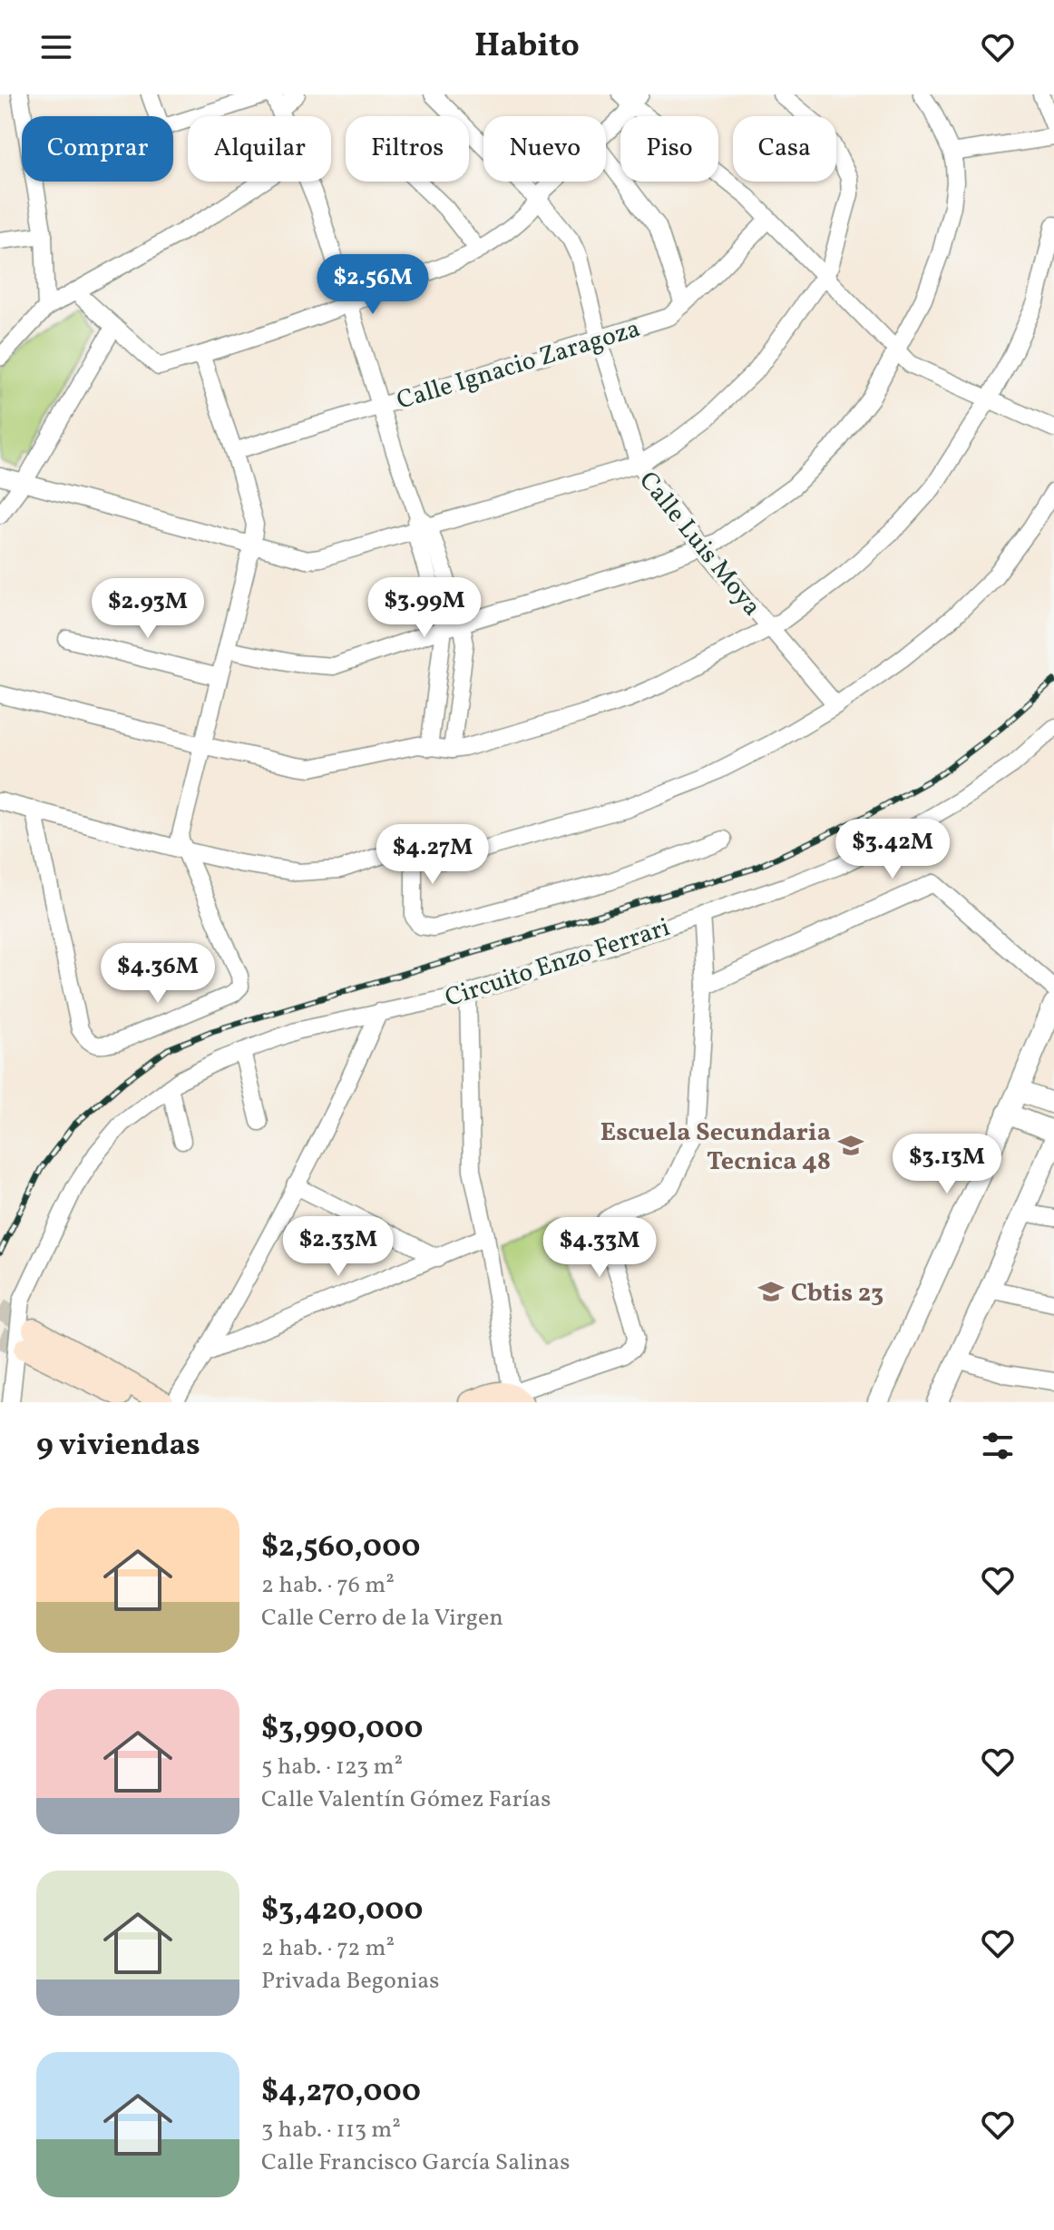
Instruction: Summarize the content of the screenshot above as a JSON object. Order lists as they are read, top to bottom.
{
  "streets": {
    "street": ["Calle Ignacio Zaragoza", "Calle Luis Moya", "Circuito Enzo Ferrari"]
  },
  "crossings": [
    ["Calle Ignacio Zaragoza", "Calle Luis Moya"]
  ],
  "places": {
    "school or university": ["Escuela Secundaria Tecnica 48", "Cbtis 23"]
  },
  "page": {
    "header": "Habito",
    "chip": [
      "Comprar",
      "Alquilar",
      "Filtros",
      "Nuevo",
      "Piso",
      "Casa"
    ],
    "price": [
      "$2.56M",
      "$3.99M",
      "$2.93M",
      "$3.42M",
      "$4.27M",
      "$4.36M",
      "$3.13M",
      "$2.33M",
      "$4.33M"
    ],
    "heading": "9 viviendas",
    "list": [
      {
        "name": "$2,560,000",
        "note": "2 hab. · 76 m² · Calle Cerro de la Virgen"
      },
      {
        "name": "$3,990,000",
        "note": "5 hab. · 123 m² · Calle Valentín Gómez Farías"
      },
      {
        "name": "$3,420,000",
        "note": "2 hab. · 72 m² · Privada Begonias"
      },
      {
        "name": "$4,270,000",
        "note": "3 hab. · 113 m² · Calle Francisco García Salinas"
      }
    ]
  }
}
